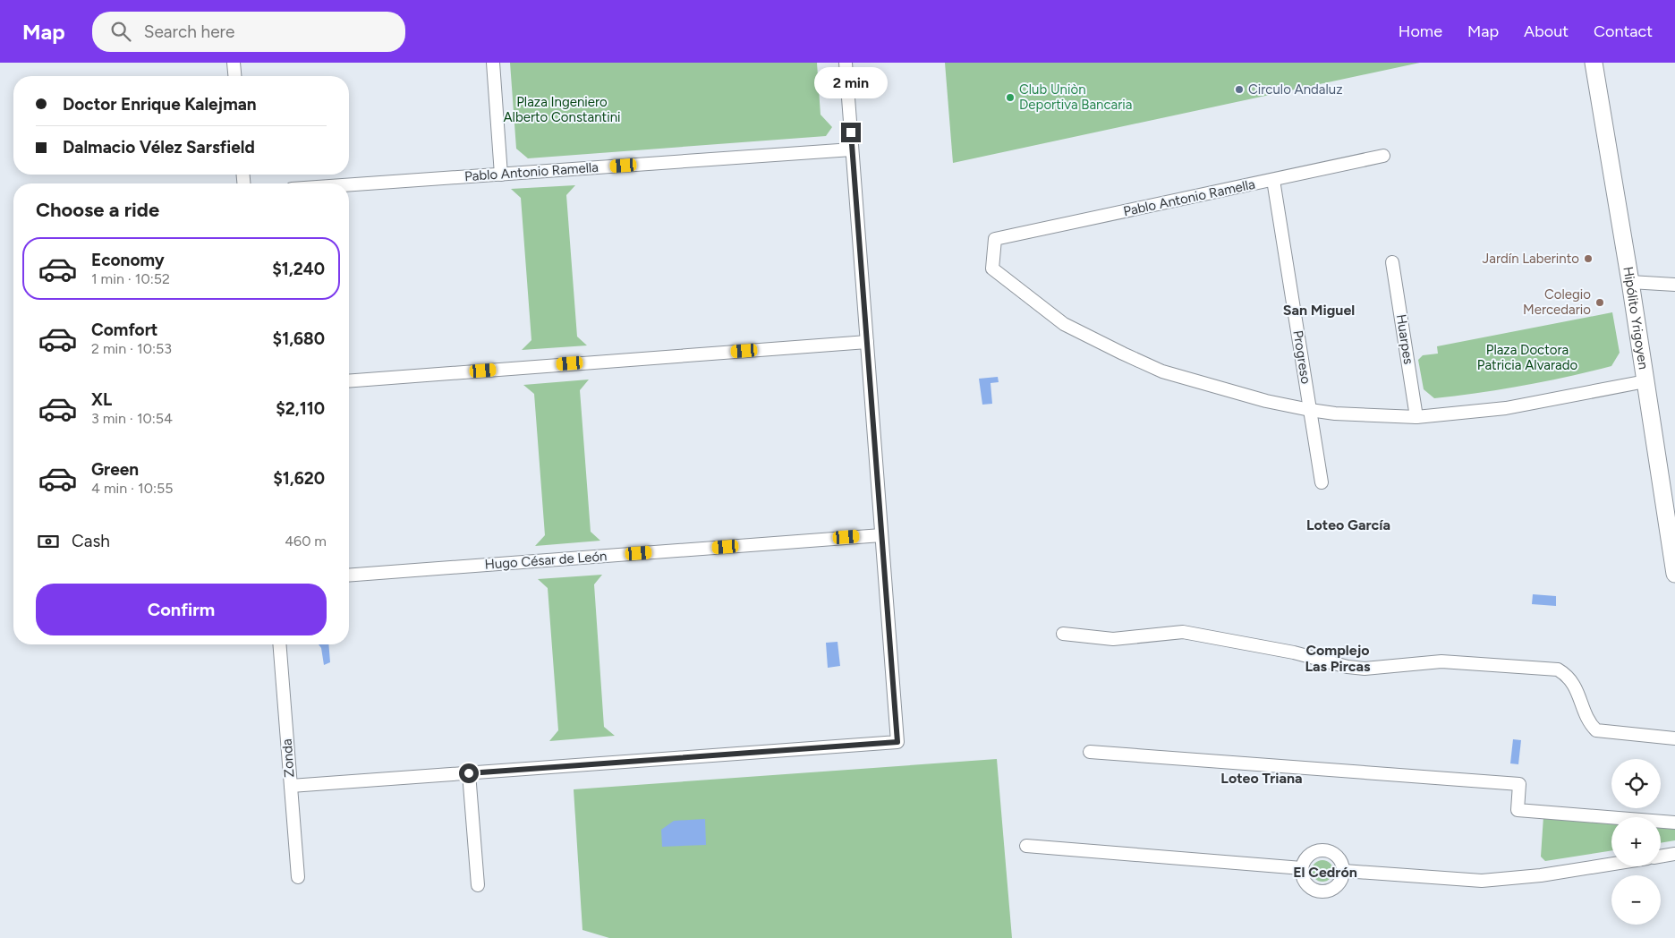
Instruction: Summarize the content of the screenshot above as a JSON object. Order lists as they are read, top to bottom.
{
  "streets": {
    "main road": ["Hipólito Yrigoyen"],
    "street": [
      "Pablo Antonio Ramella",
      "Huarpes",
      "Progreso",
      "Hugo César de León",
      "Zonda"
    ]
  },
  "crossings": [
    ["Pablo Antonio Ramella", "Progreso"]
  ],
  "districts": [
    "San Miguel",
    "Loteo García",
    "Complejo Las Pircas",
    "Loteo Triana",
    "El Cedrón"
  ],
  "parks": ["Plaza Ingeniero Alberto Constantini", "Plaza Doctora Patricia Alvarado"],
  "places": [
    "Circulo Andaluz",
    "Club Uniòn Deportiva Bancaria",
    "Jardín Laberinto",
    "Colegio Mercedario"
  ],
  "page": {
    "header": "Map",
    "search": "Search here",
    "nav": [
      "Home",
      "Map",
      "About",
      "Contact"
    ],
    "bubble": "2 min",
    "banner": ["Doctor Enrique Kalejman", "Dalmacio Vélez Sarsfield"],
    "heading": "Choose a ride",
    "list": [
      {
        "name": "Economy",
        "note": "1 min · 10:52",
        "value": "$1,240"
      },
      {
        "name": "Comfort",
        "note": "2 min · 10:53",
        "value": "$1,680"
      },
      {
        "name": "XL",
        "note": "3 min · 10:54",
        "value": "$2,110"
      },
      {
        "name": "Green",
        "note": "4 min · 10:55",
        "value": "$1,620"
      }
    ],
    "pay": ["Cash", "460 m"],
    "buttons": "Confirm",
    "map_buttons": ["+", "−"]
  }
}
